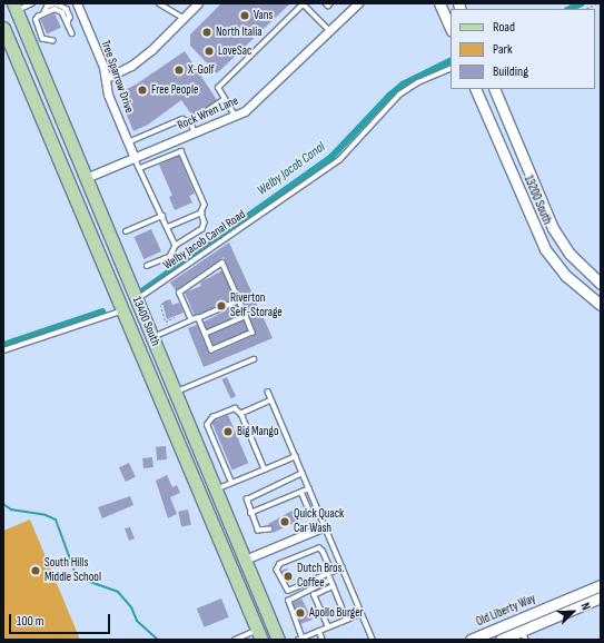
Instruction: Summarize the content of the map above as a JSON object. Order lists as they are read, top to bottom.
{
  "streets": {
    "main road": ["13400 South"],
    "street": [
      "Tree Sparrow Drive",
      "Rock Wren Lane",
      "13200 South",
      "Old Liberty Way"
    ],
    "lane": ["Welby Jacob Canal Road"]
  },
  "crossings": [
    ["Tree Sparrow Drive", "Rock Wren Lane"],
    ["Rock Wren Lane", "13400 South"],
    ["Welby Jacob Canal Road", "13400 South"]
  ],
  "water": ["Welby Jacob Canal"],
  "places": [
    "Vans",
    "North Italia",
    "LoveSac",
    "X-Golf",
    "Free People",
    "Riverton Self-Storage",
    "Big Mango",
    "Quick Quack Car Wash",
    "South Hills Middle School",
    "Dutch Bros. Coffee",
    "Apollo Burger"
  ],
  "legend": ["Road", "Park", "Building"],
  "scale_bar": "100 m",
  "north": "top right"
}
